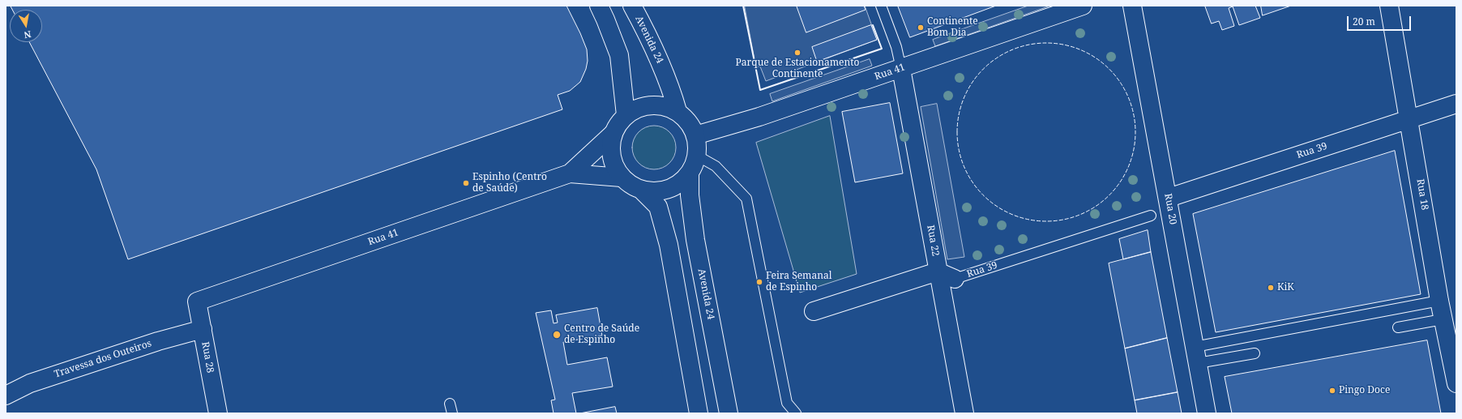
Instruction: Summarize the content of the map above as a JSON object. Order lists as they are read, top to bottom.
{
  "streets": {
    "street": [
      "Avenida 24",
      "Rua 41",
      "Rua 39",
      "Rua 18",
      "Rua 20",
      "Rua 22",
      "Rua 28",
      "Travessa dos Outeiros"
    ]
  },
  "crossings": [
    ["Avenida 24", "Rua 41"],
    ["Rua 41", "Rua 22"],
    ["Rua 41", "Rua 28"],
    ["Rua 39", "Rua 18"],
    ["Rua 39", "Rua 20"],
    ["Rua 39", "Rua 22"],
    ["Rua 28", "Travessa dos Outeiros"]
  ],
  "places": [
    "Continente Bom Dia",
    "Parque de Estacionamento Continente",
    "Espinho (Centro de Saúde)",
    "Feira Semanal de Espinho",
    "KiK",
    "Centro de Saúde de Espinho",
    "Pingo Doce"
  ],
  "scale_bar": "20 m",
  "north": "bottom"
}
